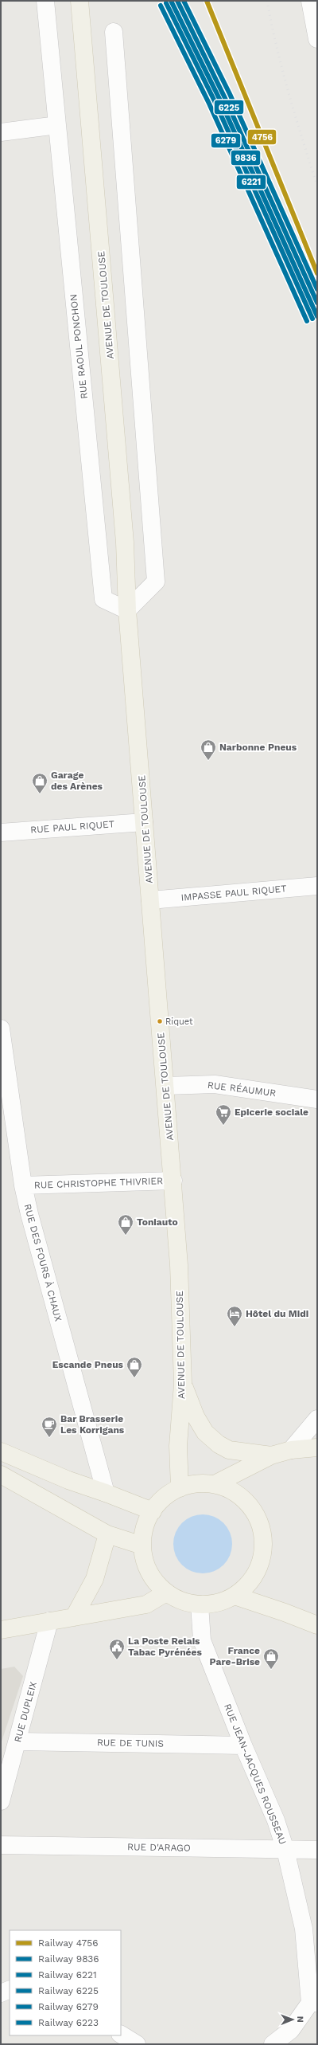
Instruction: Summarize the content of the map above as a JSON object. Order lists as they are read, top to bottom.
{
  "streets": {
    "main road": ["AVENUE DE TOULOUSE"],
    "street": [
      "RUE RAOUL PONCHON",
      "RUE PAUL RIQUET",
      "IMPASSE PAUL RIQUET",
      "RUE RÉAUMUR",
      "RUE CHRISTOPHE THIVRIER",
      "RUE DES FOURS À CHAUX",
      "RUE DUPLEIX",
      "RUE DE TUNIS",
      "RUE JEAN-JACQUES ROUSSEAU",
      "RUE D'ARAGO"
    ]
  },
  "crossings": [
    ["AVENUE DE TOULOUSE", "RUE RAOUL PONCHON"],
    ["AVENUE DE TOULOUSE", "RUE PAUL RIQUET"],
    ["AVENUE DE TOULOUSE", "IMPASSE PAUL RIQUET"],
    ["AVENUE DE TOULOUSE", "RUE RÉAUMUR"],
    ["AVENUE DE TOULOUSE", "RUE CHRISTOPHE THIVRIER"],
    ["RUE CHRISTOPHE THIVRIER", "RUE DES FOURS À CHAUX"],
    ["RUE DUPLEIX", "RUE DE TUNIS"],
    ["RUE DE TUNIS", "RUE JEAN-JACQUES ROUSSEAU"],
    ["RUE JEAN-JACQUES ROUSSEAU", "RUE D'ARAGO"]
  ],
  "places": {
    "shop": [
      "Narbonne Pneus",
      "Garage des Arènes",
      "Toniauto",
      "Escande Pneus",
      "France Pare-Brise"
    ],
    "other": ["Riquet"],
    "supermarket": ["Epicerie sociale"],
    "hotel": ["Hôtel du Midi"],
    "cafe": ["Bar Brasserie Les Korrigans"],
    "public building": ["La Poste Relais Tabac Pyrénées"]
  },
  "lines": [
    "rail line 4756",
    "rail line 9836",
    "rail line 6225",
    "rail line 6223",
    "rail line 6221",
    "rail line 6279"
  ],
  "legend": [
    "Railway 4756",
    "Railway 9836",
    "Railway 6221",
    "Railway 6225",
    "Railway 6279",
    "Railway 6223"
  ],
  "north": "right"
}
